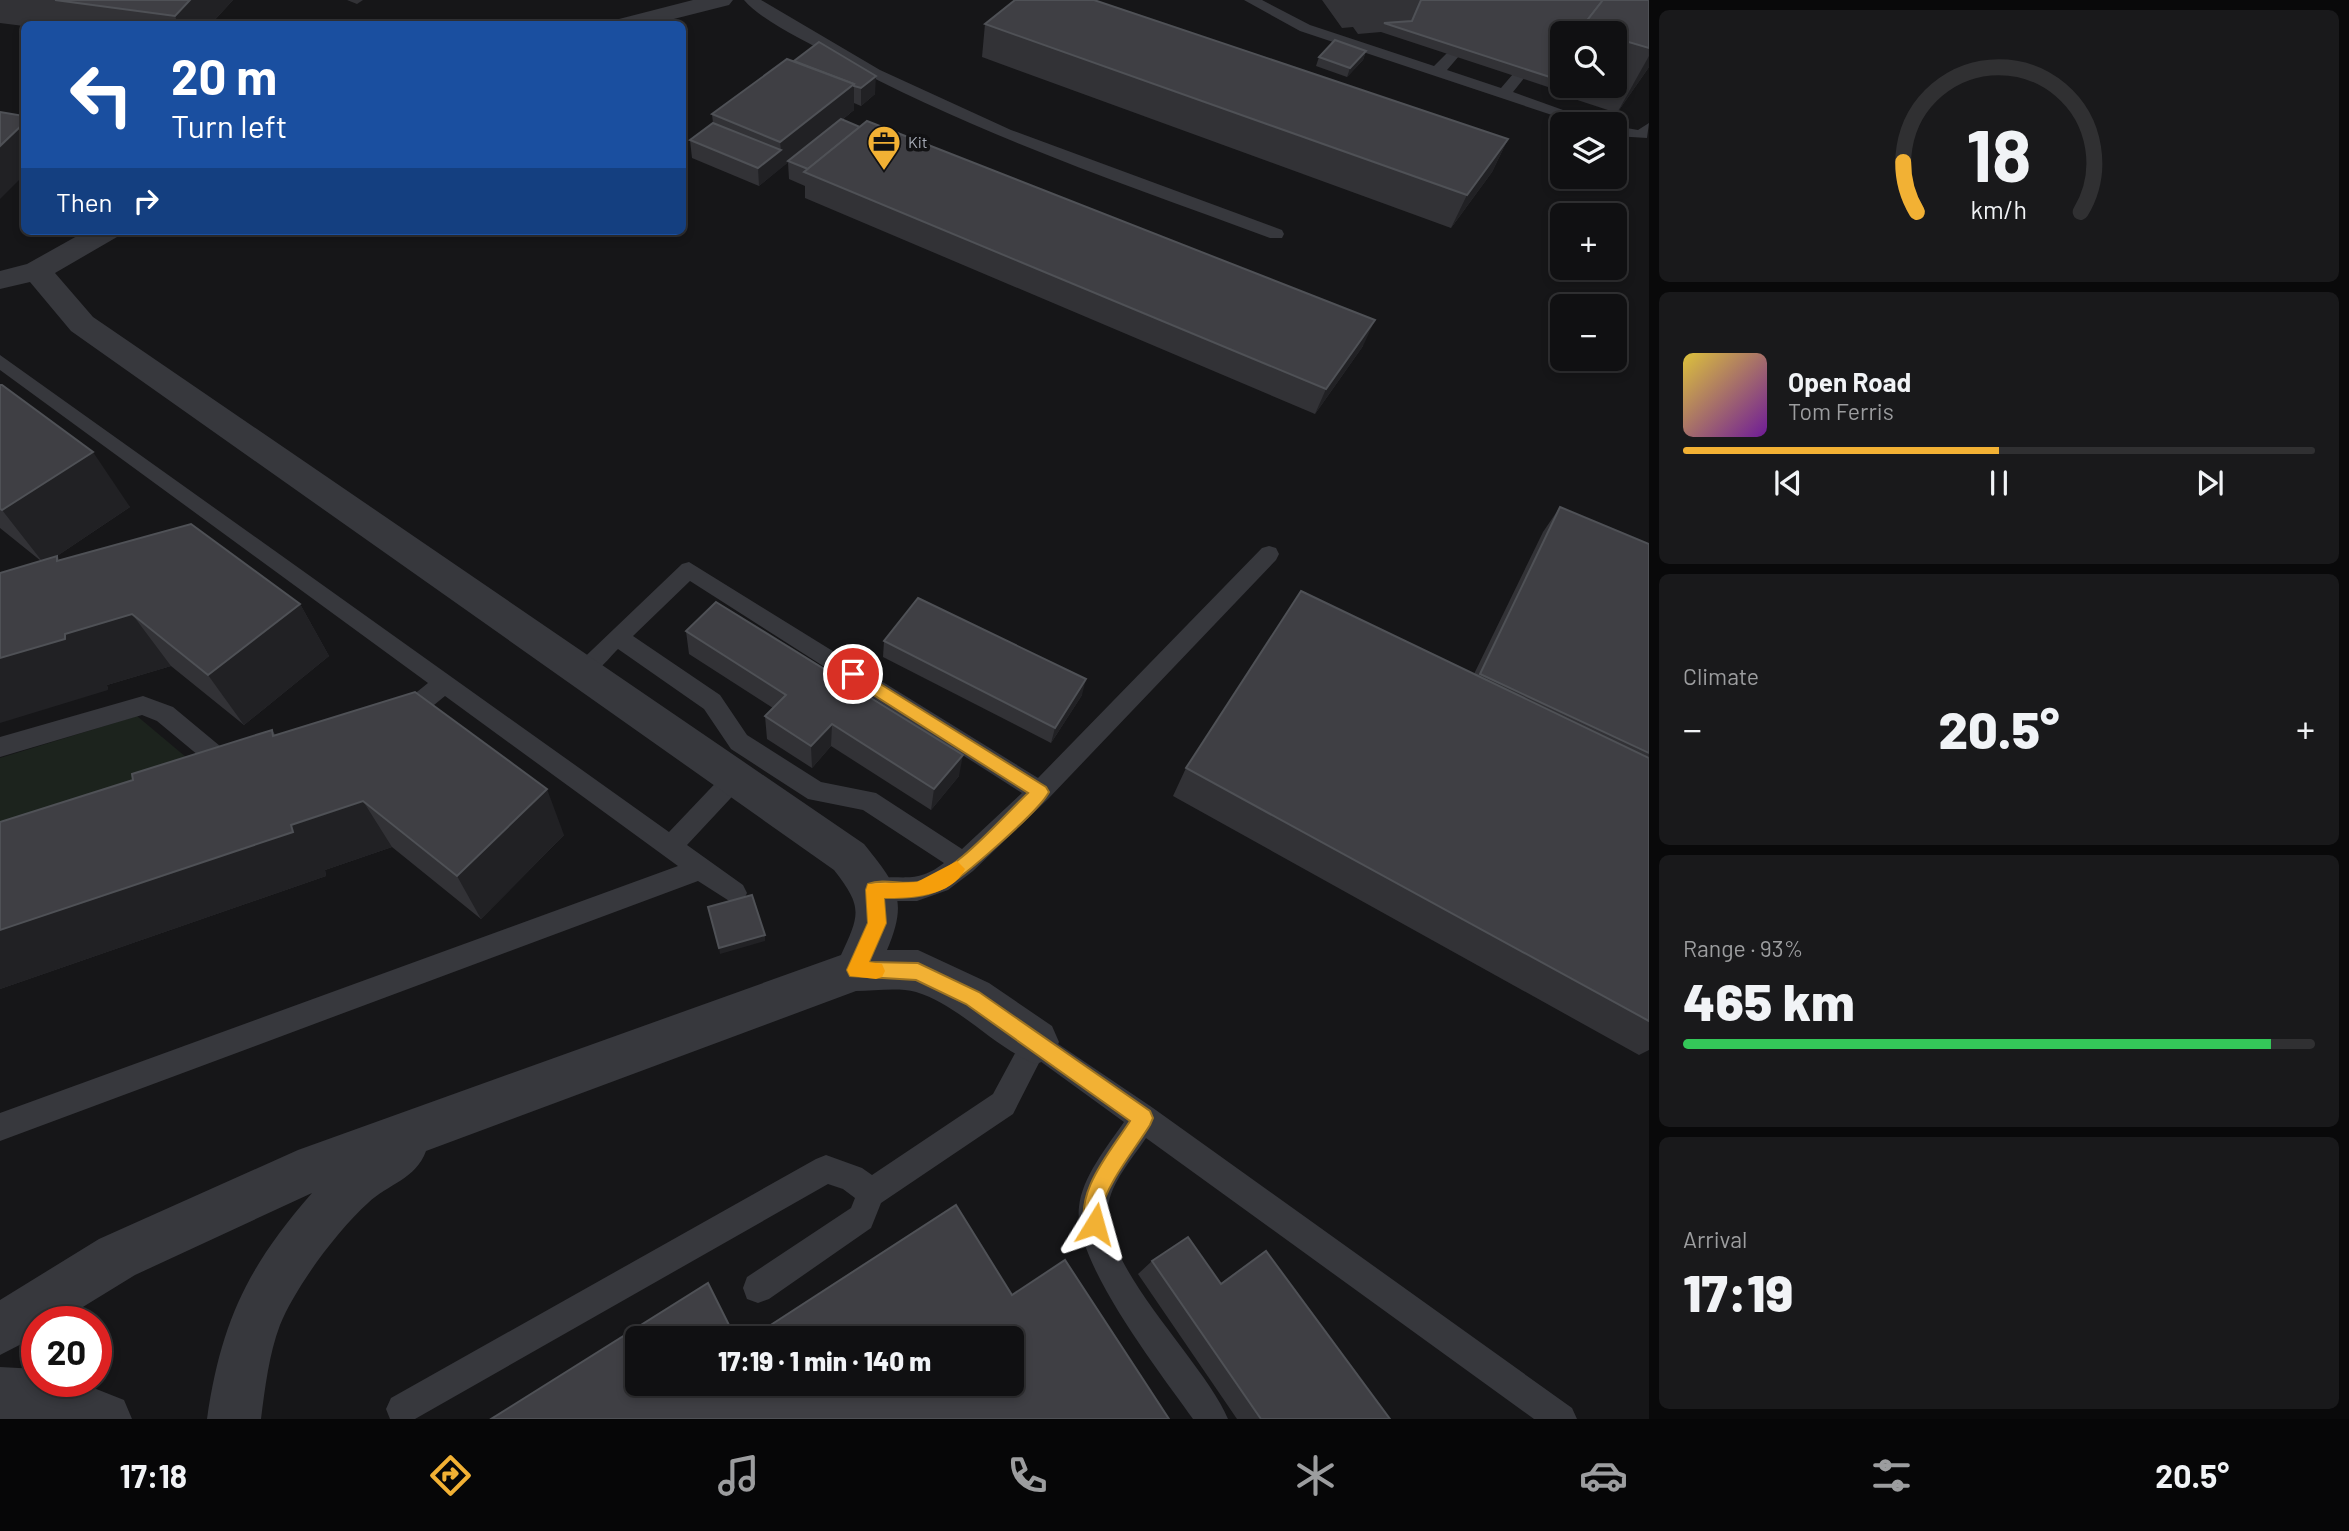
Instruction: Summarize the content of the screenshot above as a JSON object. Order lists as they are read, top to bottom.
{
  "places": {
    "office": ["Kit"]
  },
  "page": {
    "map_buttons": ["+", "−"],
    "turn": ["20 m", "Turn left"],
    "then": "Then",
    "song": ["Open Road", "Tom Ferris"],
    "tile": [
      "Climate",
      ["Range · 93%", "465 km"],
      ["Arrival", "17:19"]
    ],
    "heat": ["−", "20.5°", "+"],
    "limit": "20",
    "trip": "17:19 · 1 min · 140 m",
    "tabs": ["17:18", "20.5°"],
    "gauge": ["18", "km/h"]
  }
}
